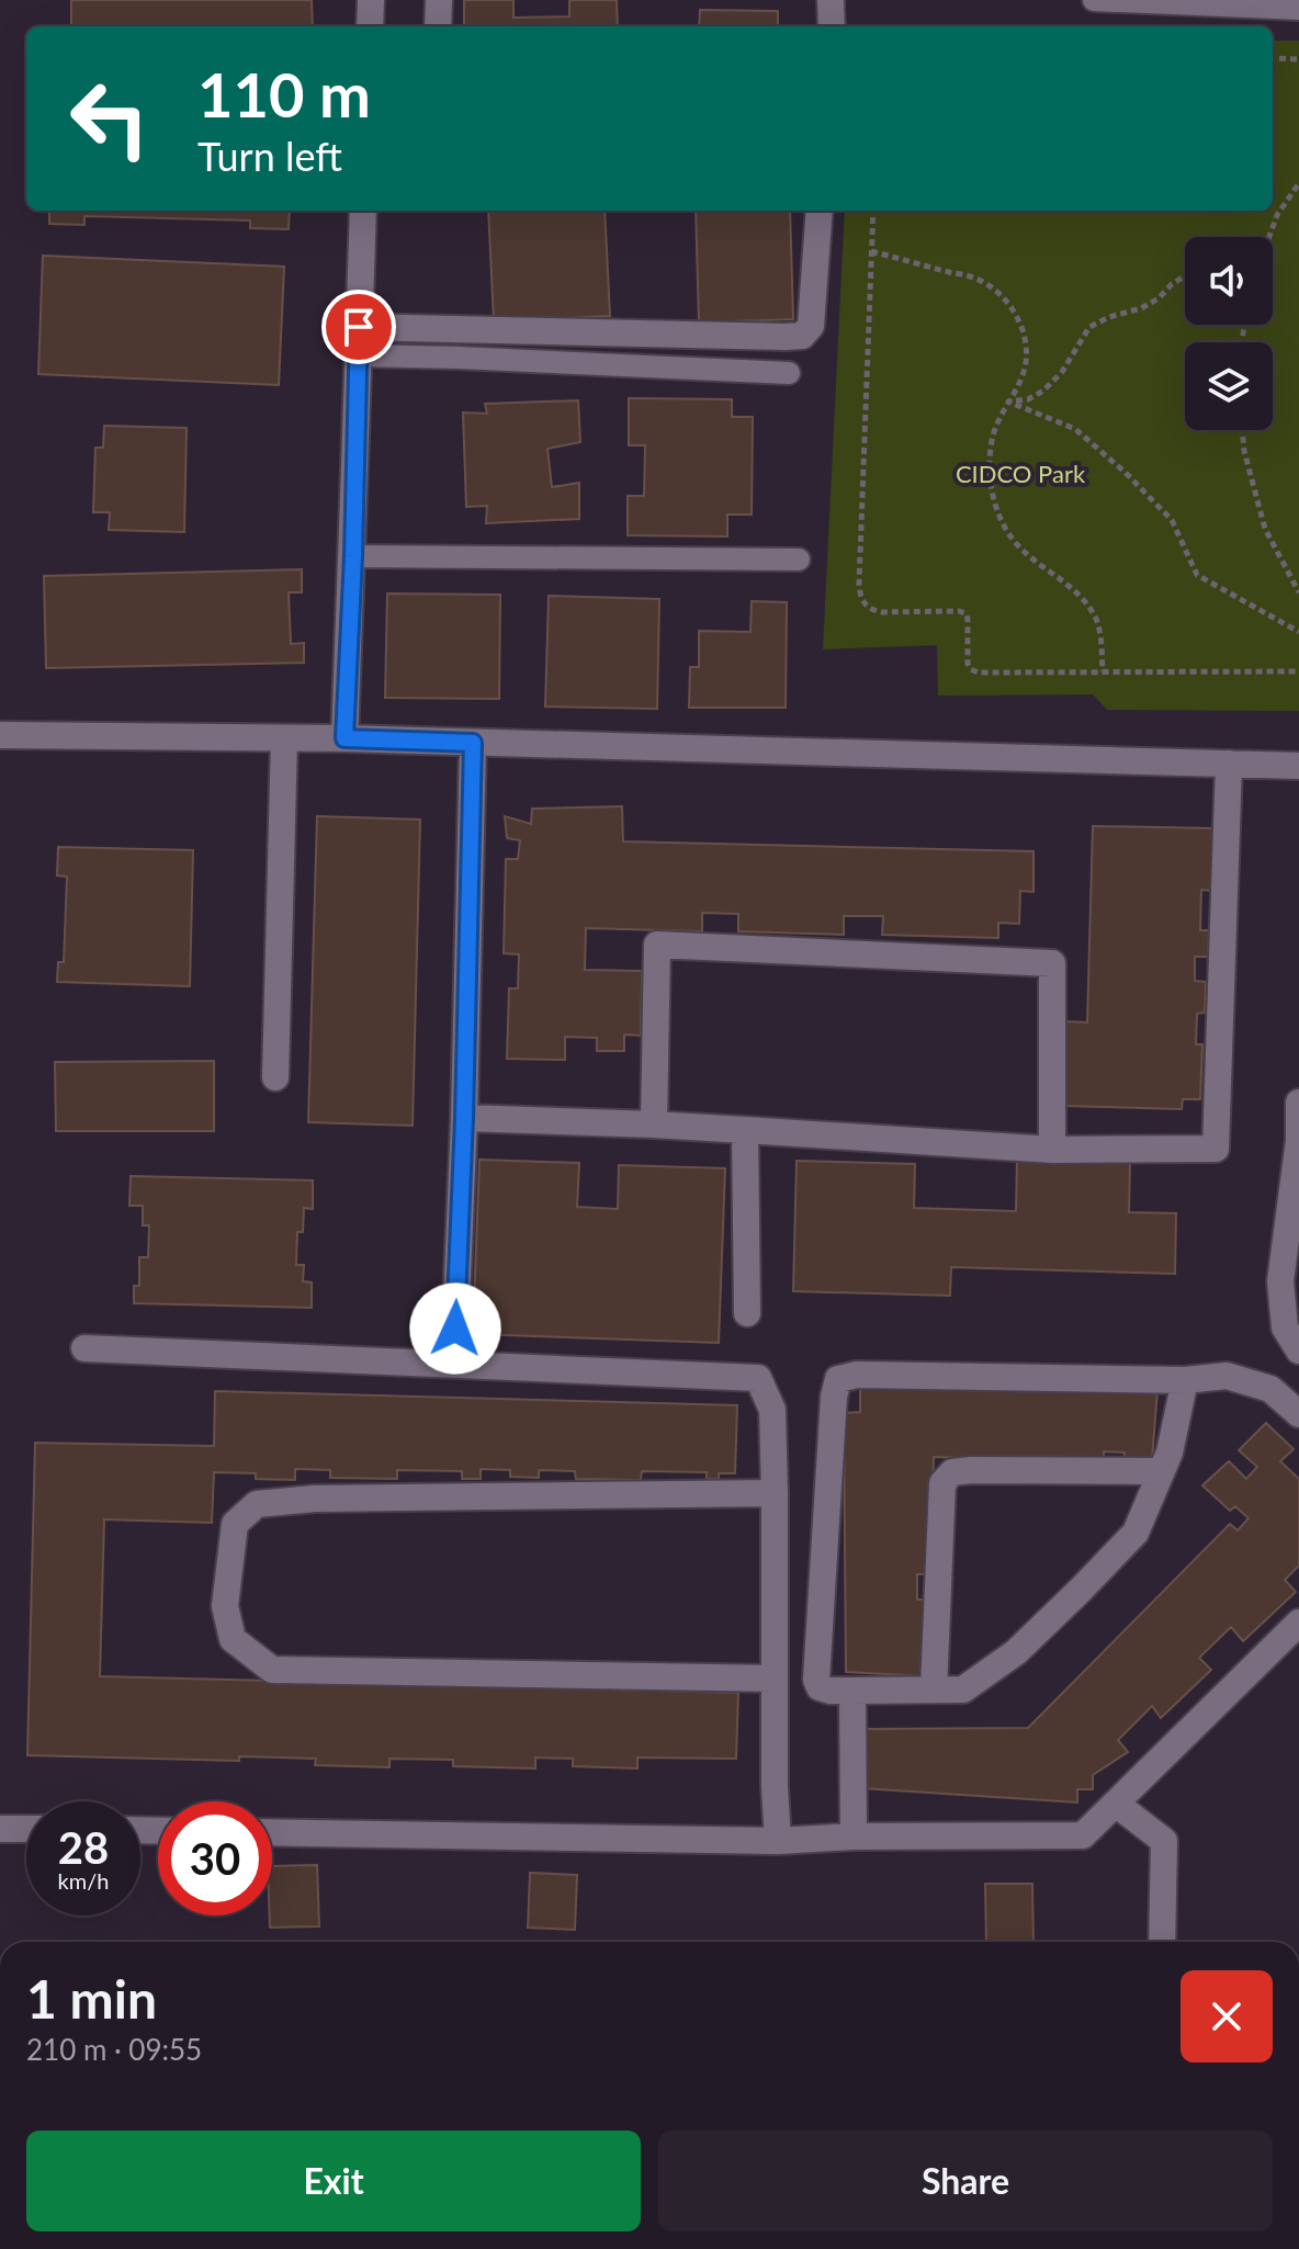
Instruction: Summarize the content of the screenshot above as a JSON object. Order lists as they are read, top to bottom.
{
  "parks": ["CIDCO Park"],
  "page": {
    "turn": ["110 m", "Turn left"],
    "speed": "28 km/h",
    "limit": "30",
    "heading": ["1 min", "210 m · 09:55"],
    "buttons": ["Exit", "Share"]
  }
}
